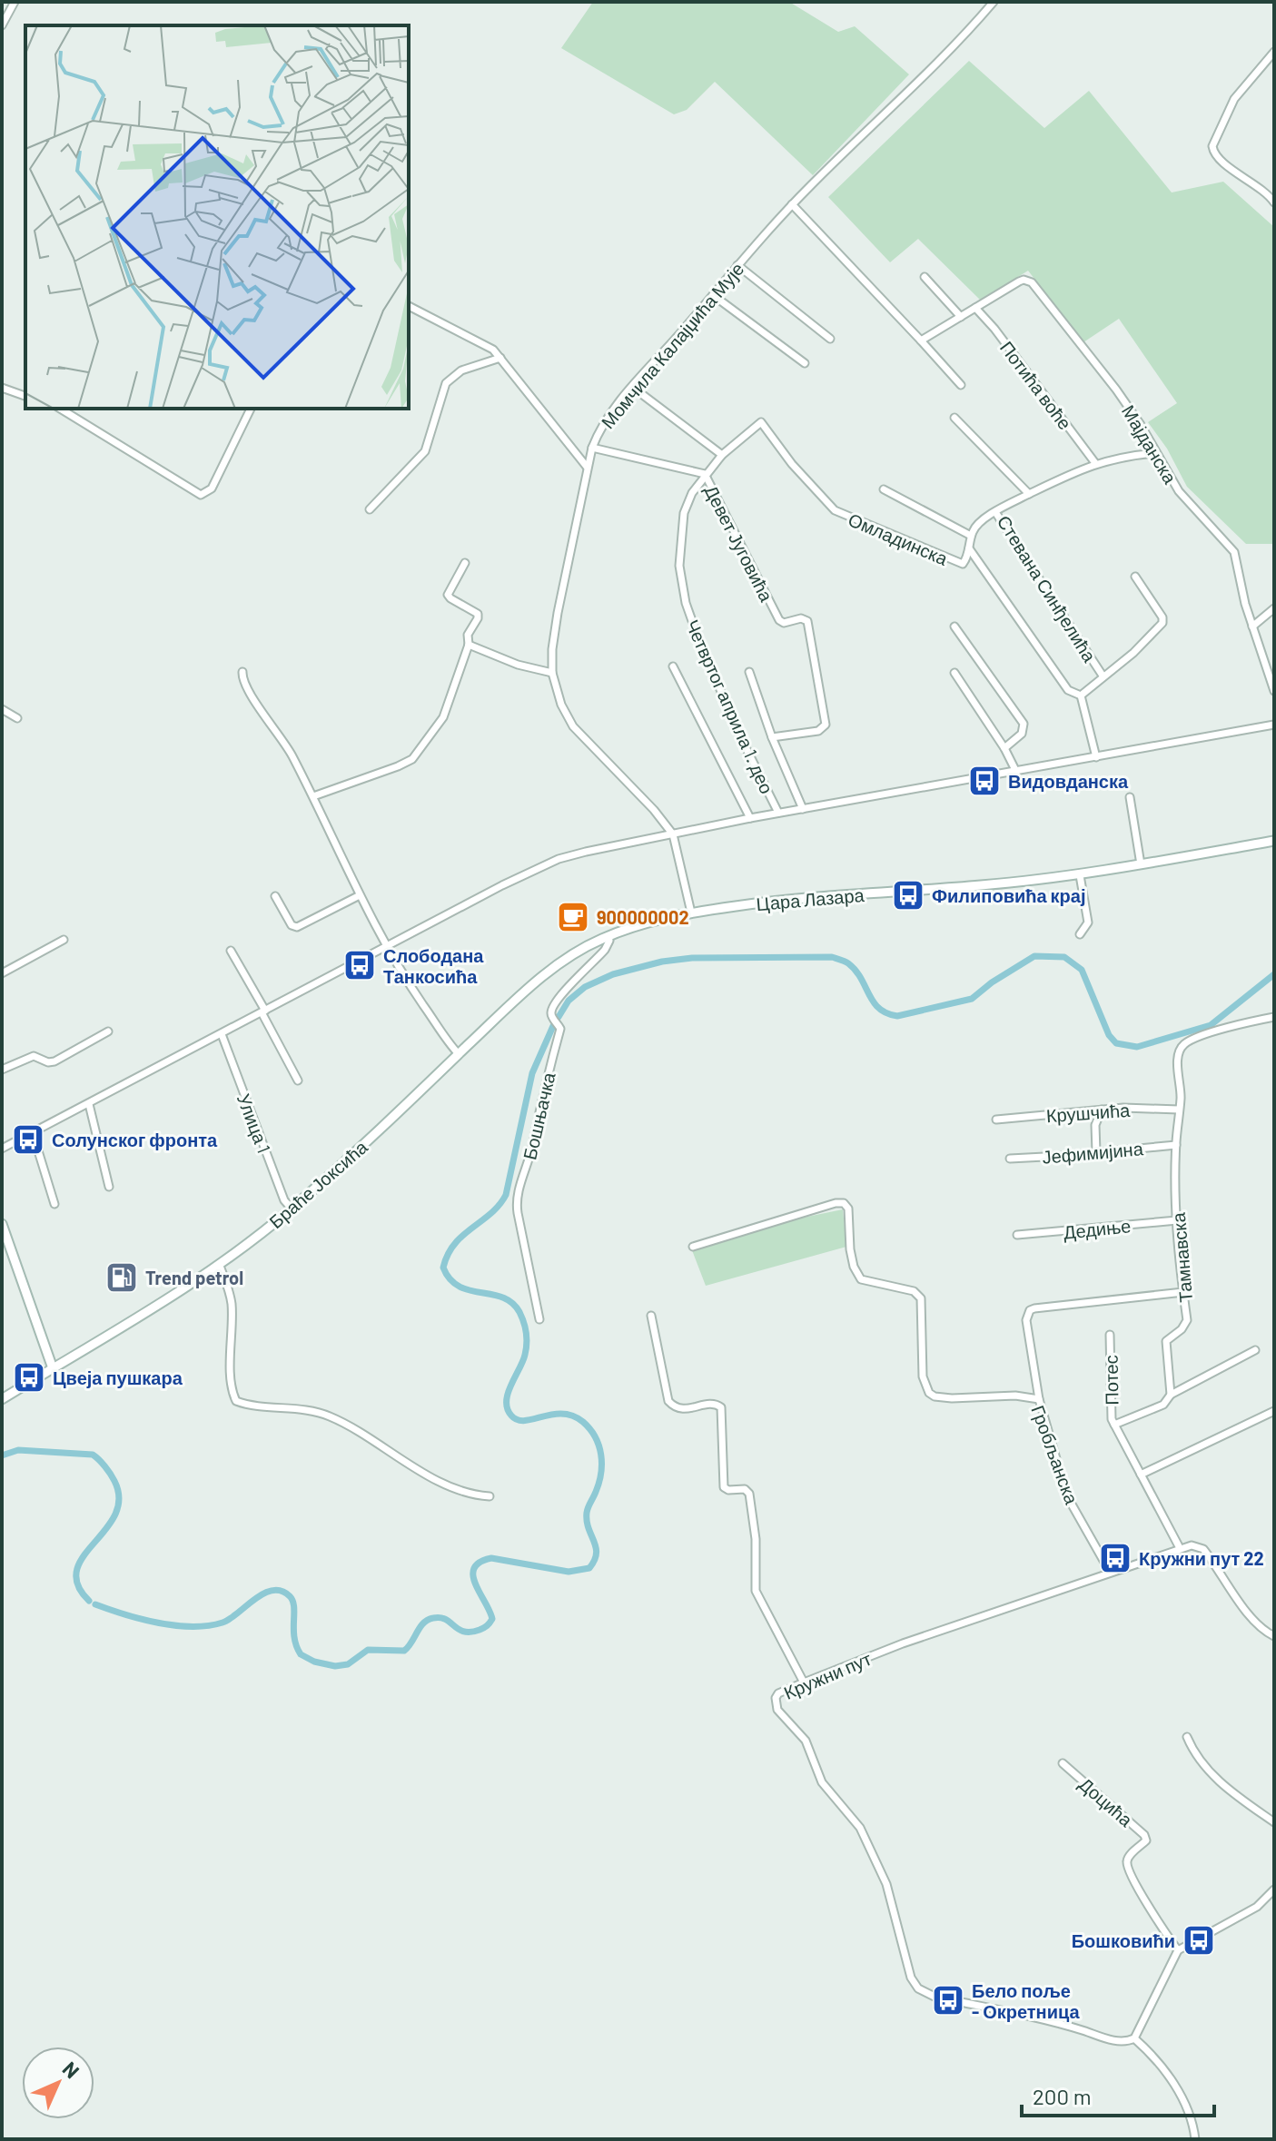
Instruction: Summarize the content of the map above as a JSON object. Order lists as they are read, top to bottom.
{
  "streets": {
    "main road": ["Цара Лазара", "Браће Јоксића"],
    "street": [
      "Момчила Калајџића Мује",
      "Потића воће",
      "Мајданска",
      "Омладинска",
      "Девет Југовића",
      "Стевана Синђелића",
      "Четвртог априла 1. део",
      "Крушчића",
      "Бошњачка",
      "Улица 1",
      "Јефимијина",
      "Дедиње",
      "Тамнавска",
      "Потес",
      "Гробљанска",
      "Кружни пут",
      "Доцића"
    ]
  },
  "crossings": [
    ["Момчила Калајџића Мује", "Девет Југовића"],
    ["Момчила Калајџића Мује", "Цара Лазара"],
    ["Потића воће", "Мајданска"],
    ["Омладинска", "Девет Југовића"],
    ["Омладинска", "Стевана Синђелића"],
    ["Омладинска", "Четвртог априла 1. део"],
    ["Девет Југовића", "Четвртог априла 1. део"],
    ["Цара Лазара", "Бошњачка"],
    ["Цара Лазара", "Браће Јоксића"],
    ["Крушчића", "Тамнавска"],
    ["Бошњачка", "Браће Јоксића"],
    ["Улица 1", "Браће Јоксића"],
    ["Јефимијина", "Тамнавска"],
    ["Дедиње", "Тамнавска"],
    ["Гробљанска", "Кружни пут"]
  ],
  "places": {
    "bus stop": [
      "Видовданска",
      "Филиповића крај",
      "Слободана Танкосића",
      "Солунског фронта",
      "Цвеја пушкара",
      "Кружни пут 22",
      "Бошковићи",
      "Бело поље - Окретница"
    ],
    "cafe": ["900000002"],
    "fuel station": ["Trend petrol"]
  },
  "scale_bar": "200 m",
  "north": "top right"
}
